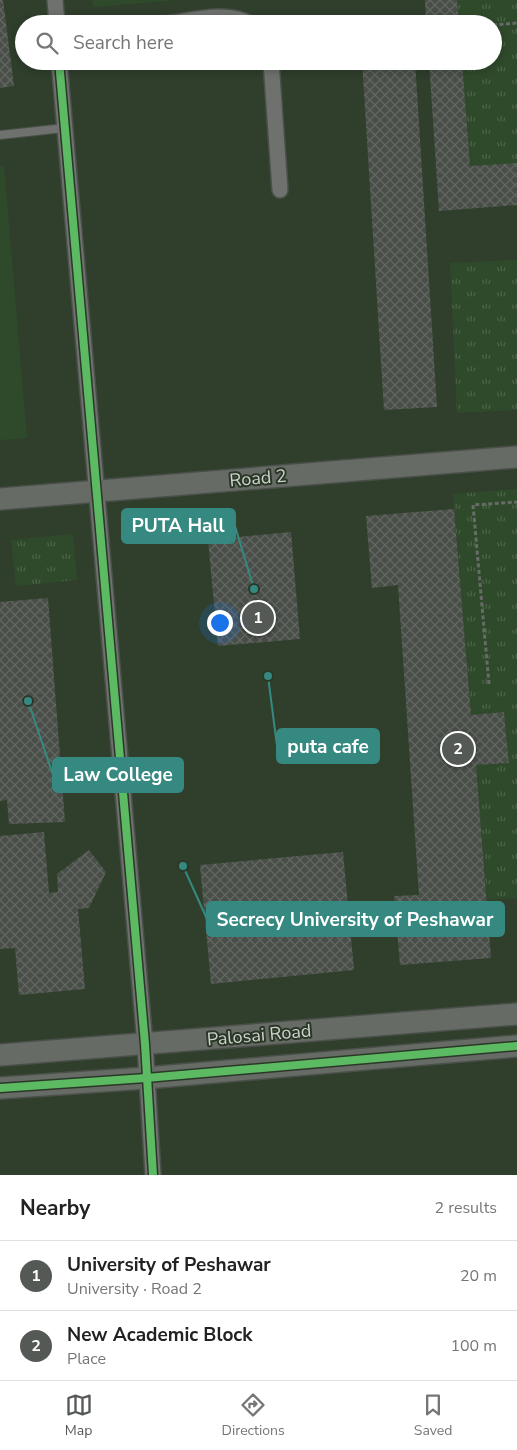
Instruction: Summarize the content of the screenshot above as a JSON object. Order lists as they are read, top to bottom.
{
  "streets": {
    "street": ["Road 2", "Palosai Road"]
  },
  "places": [
    "PUTA Hall",
    "puta cafe",
    "Law College",
    "Secrecy University of Peshawar"
  ],
  "page": {
    "search": "Search here",
    "pins": ["1", "2"],
    "heading": ["Nearby", "2 results"],
    "list": [
      {
        "mark": "1",
        "name": "University of Peshawar",
        "note": "University · Road 2",
        "value": "20 m"
      },
      {
        "mark": "2",
        "name": "New Academic Block",
        "note": "Place",
        "value": "100 m"
      }
    ],
    "nav": ["Map", "Directions", "Saved"]
  }
}
